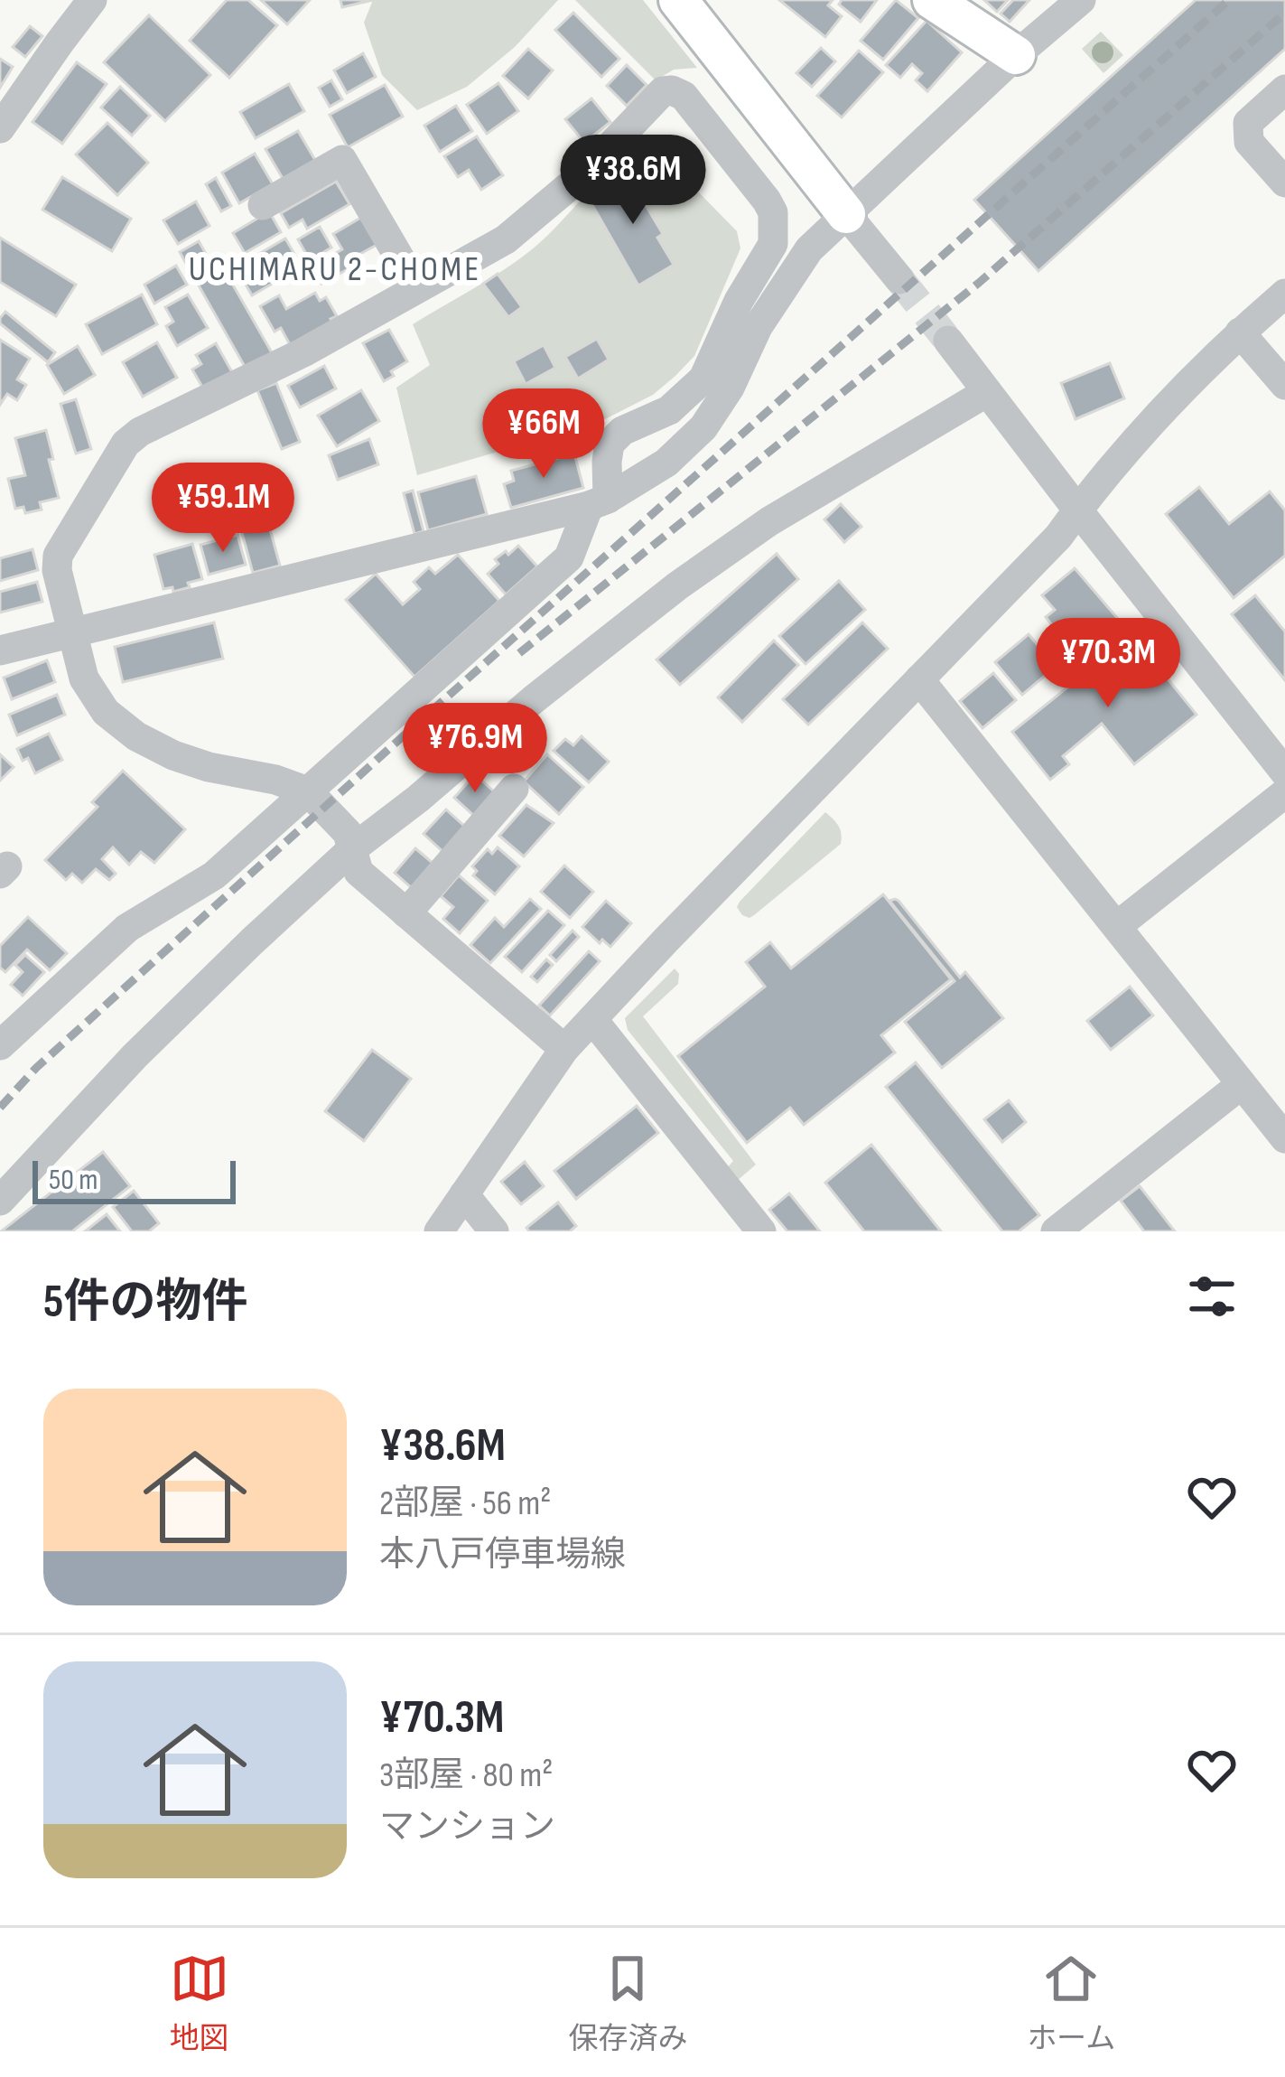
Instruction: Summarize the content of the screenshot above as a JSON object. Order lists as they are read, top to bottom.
{
  "districts": ["UCHIMARU 2-CHOME"],
  "scale_bar": "50 m",
  "page": {
    "price": [
      "¥38.6M",
      "¥66M",
      "¥59.1M",
      "¥70.3M",
      "¥76.9M"
    ],
    "scale": "50 m",
    "heading": "5件の物件",
    "list": [
      {
        "name": "¥38.6M",
        "note": "2部屋 · 56 m² · 本八戸停車場線"
      },
      {
        "name": "¥70.3M",
        "note": "3部屋 · 80 m² · マンション"
      }
    ],
    "tabs": ["地図", "保存済み", "ホーム"]
  }
}
